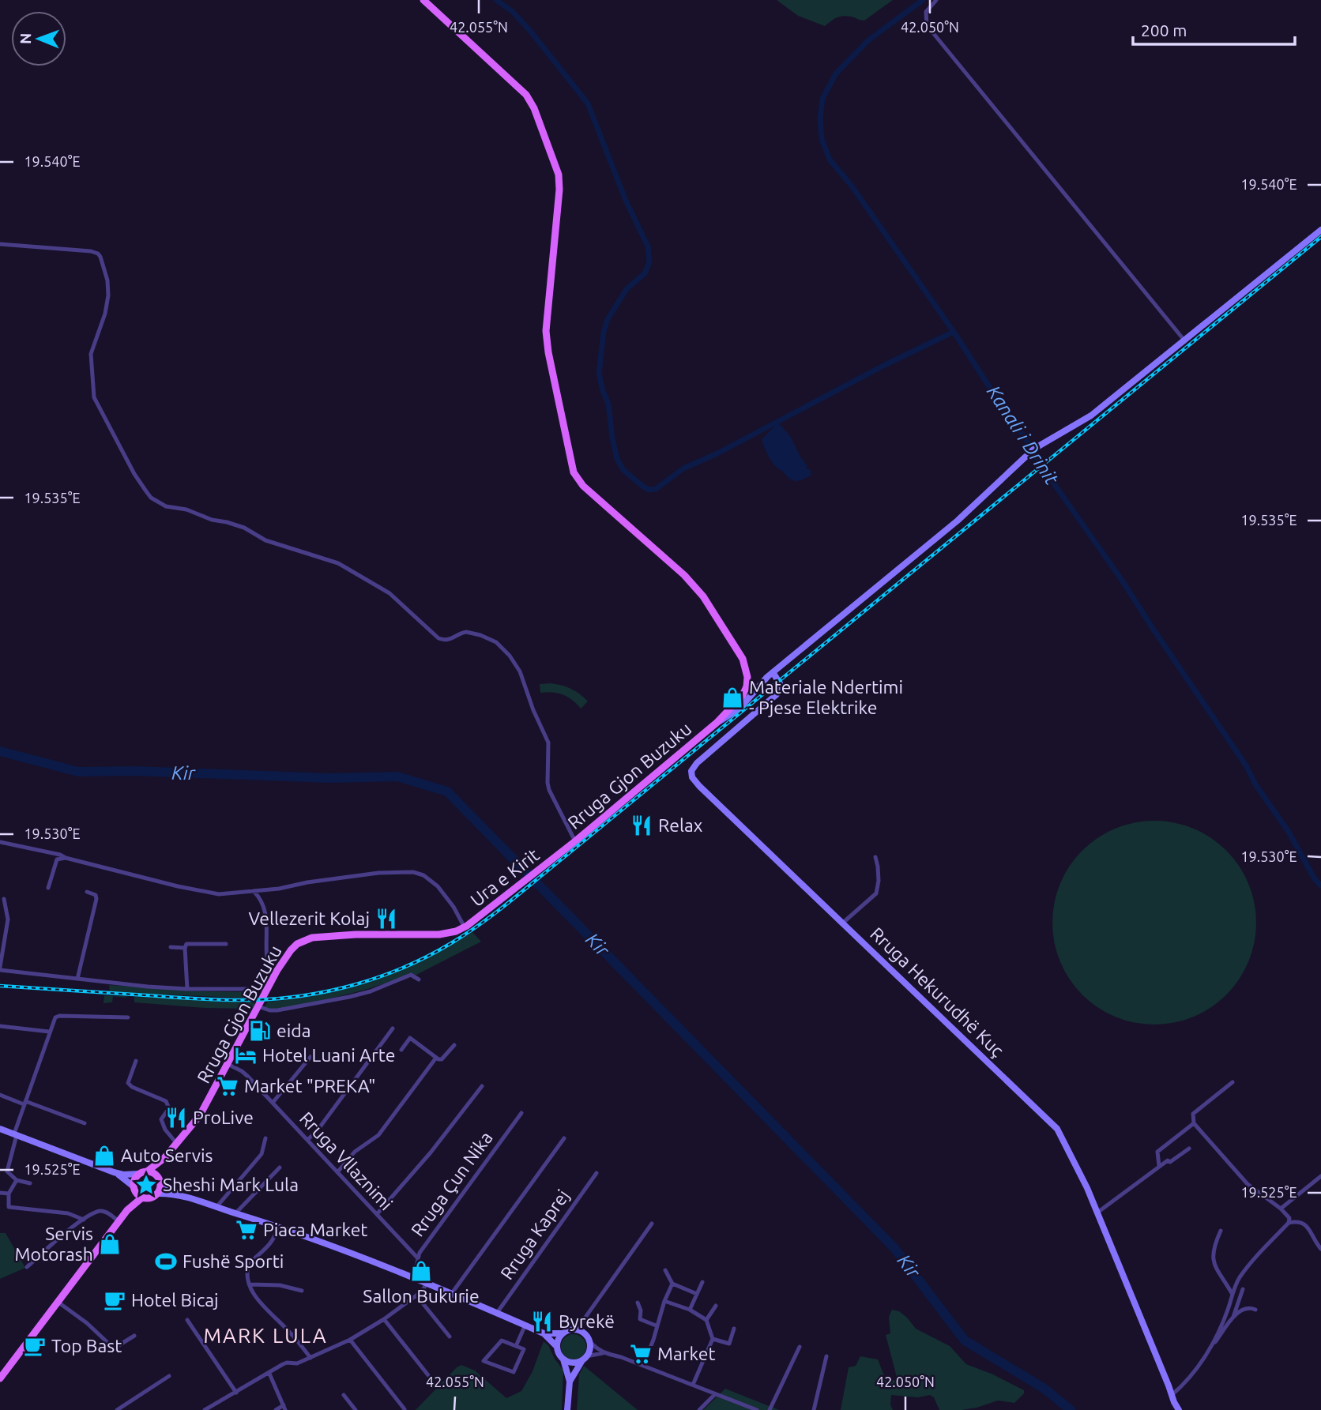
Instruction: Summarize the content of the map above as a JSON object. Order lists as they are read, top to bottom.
{
  "streets": {
    "main road": ["Rruga Gjon Buzuku", "Ura e Kirit"],
    "street": [
      "Rruga Hekurudhë Kuç",
      "Rruga Vllaznimi",
      "Rruga Çun Nika",
      "Rruga Kaprej"
    ]
  },
  "crossings": [
    ["Rruga Gjon Buzuku", "Ura e Kirit"],
    ["Rruga Gjon Buzuku", "Rruga Vllaznimi"],
    ["Rruga Vllaznimi", "Rruga Çun Nika"]
  ],
  "districts": ["MARK LULA"],
  "water": ["Kanali i Drinit", "Kir"],
  "places": {
    "shop": [
      "Materiale Ndertimi - Pjese Elektrike",
      "Auto Servis",
      "Servis Motorash",
      "Sallon Bukurie"
    ],
    "restaurant": [
      "Relax",
      "Vellezerit Kolaj",
      "ProLive",
      "Byrekë"
    ],
    "fuel station": ["eida"],
    "hotel": ["Hotel Luani Arte"],
    "supermarket": ["Market \"PREKA\"", "Piaca Market", "Market"],
    "place": ["Sheshi Mark Lula"],
    "sports": ["Fushë Sporti"],
    "cafe": ["Hotel Bicaj", "Top Bast"]
  },
  "scale_bar": "200 m",
  "north": "left",
  "coordinates": [
    "42.055°N",
    "42.050°N",
    "19.540°E",
    "19.535°E",
    "19.530°E",
    "19.525°E"
  ]
}
